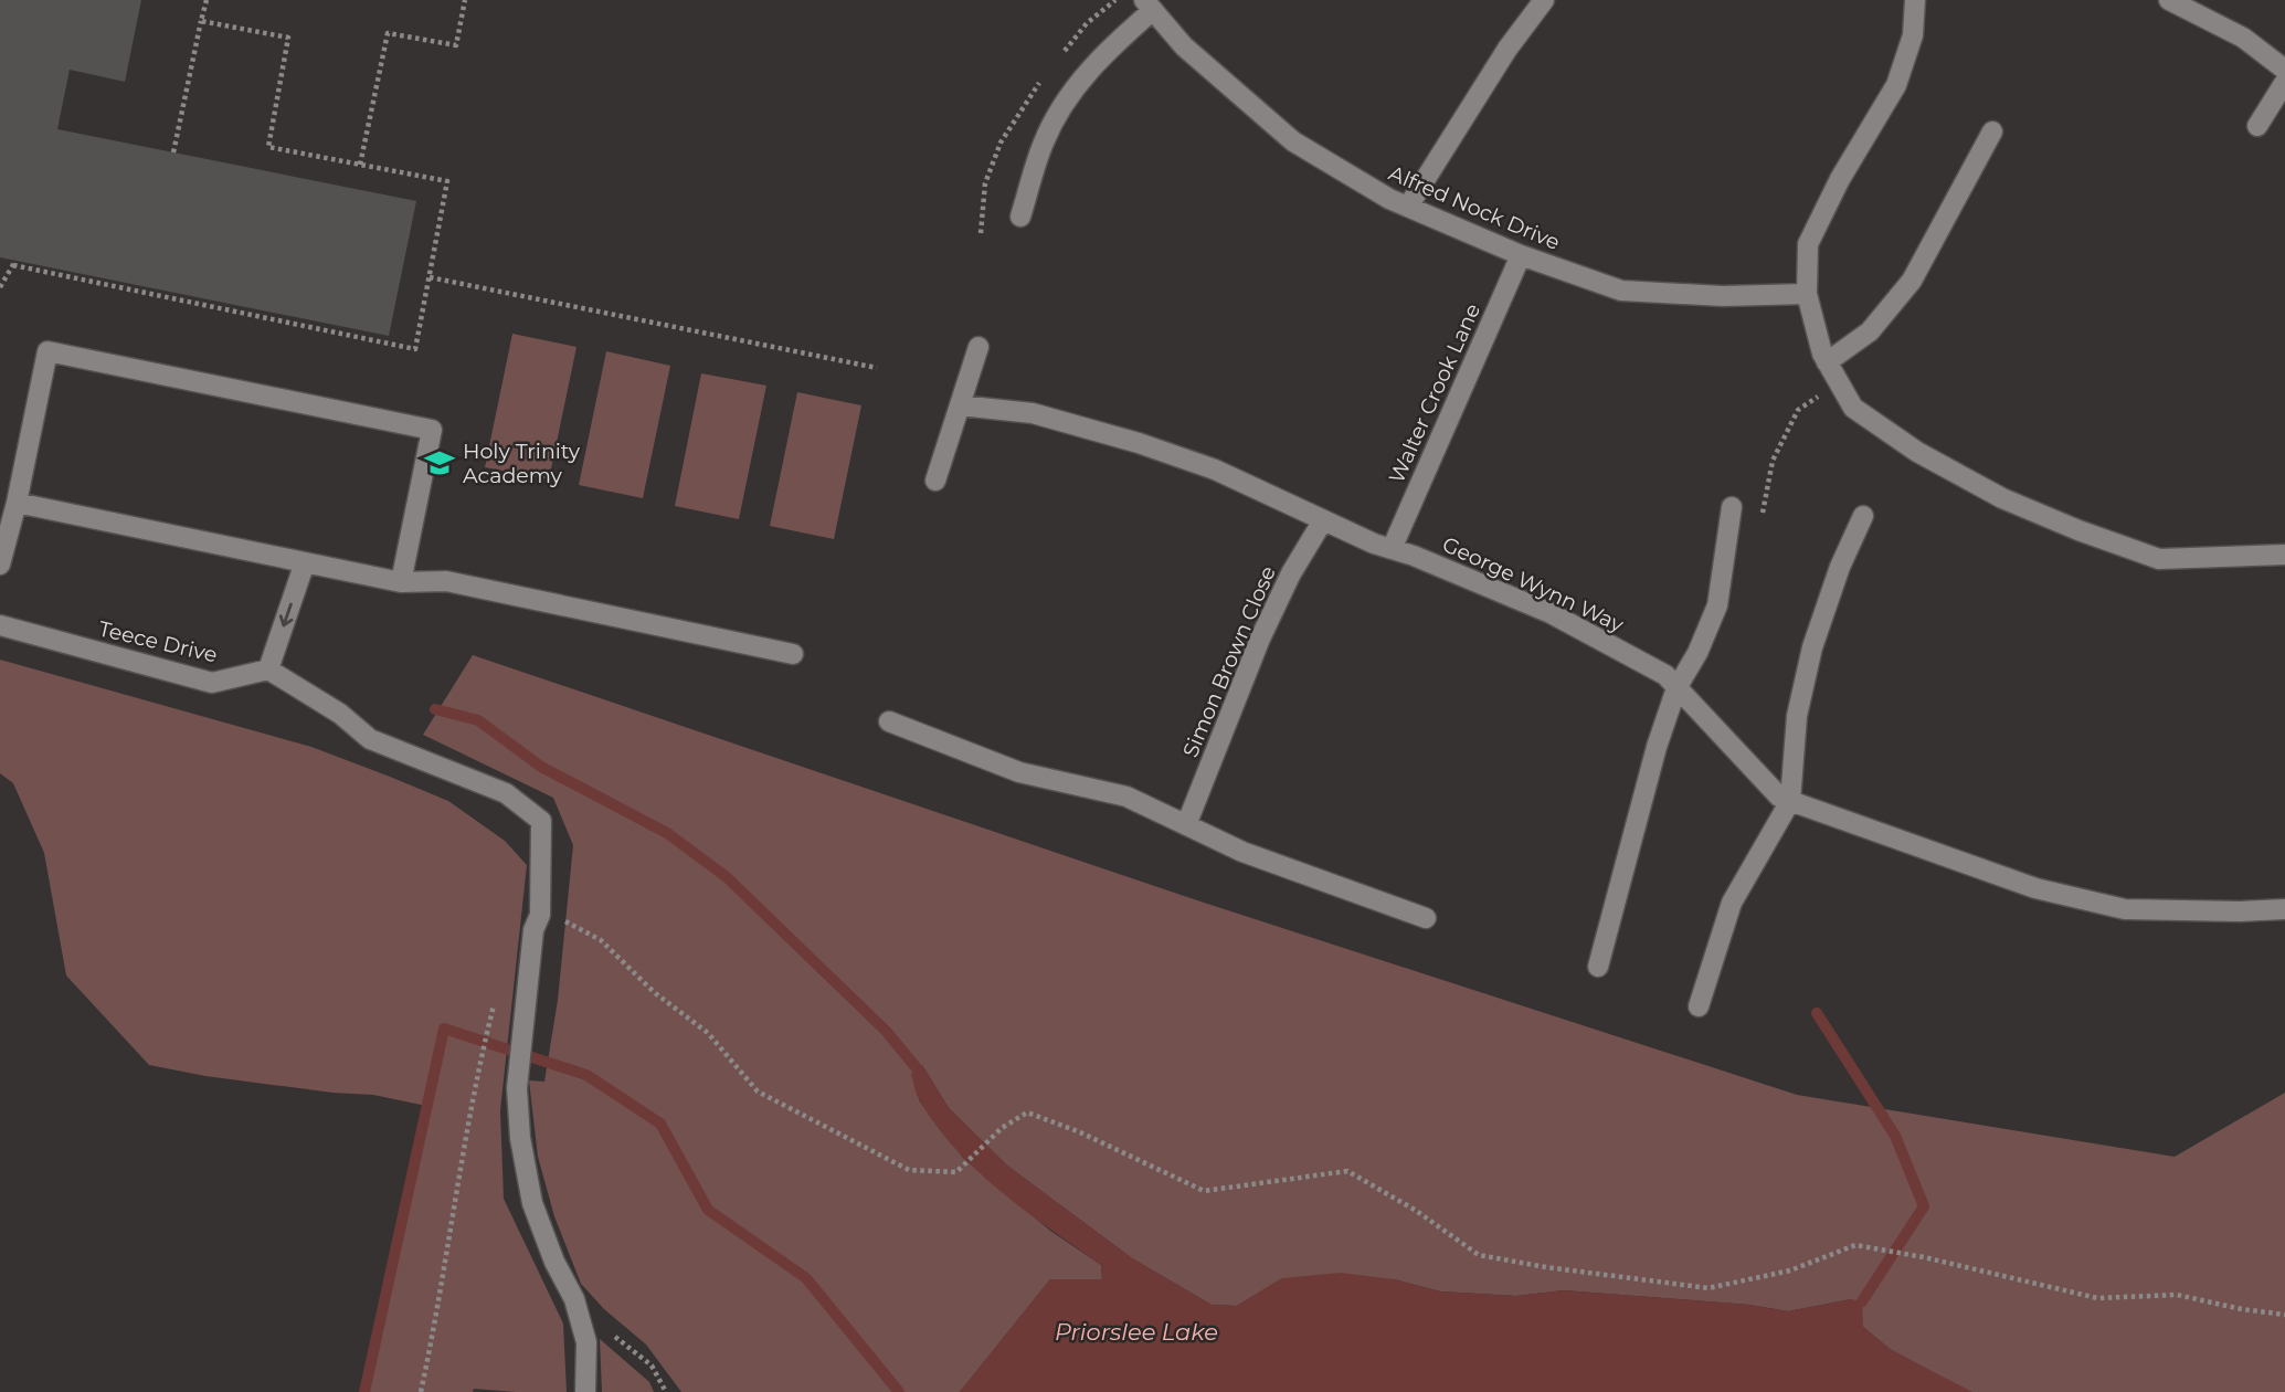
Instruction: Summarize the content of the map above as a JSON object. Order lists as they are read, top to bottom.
{
  "streets": {
    "street": [
      "Alfred Nock Drive",
      "Walter Crook Lane",
      "George Wynn Way",
      "Teece Drive",
      "Simon Brown Close"
    ]
  },
  "crossings": [
    ["Alfred Nock Drive", "Walter Crook Lane"],
    ["Walter Crook Lane", "George Wynn Way"],
    ["George Wynn Way", "Simon Brown Close"]
  ],
  "water": ["Priorslee Lake"],
  "places": {
    "school or university": ["Holy Trinity Academy"]
  }
}
